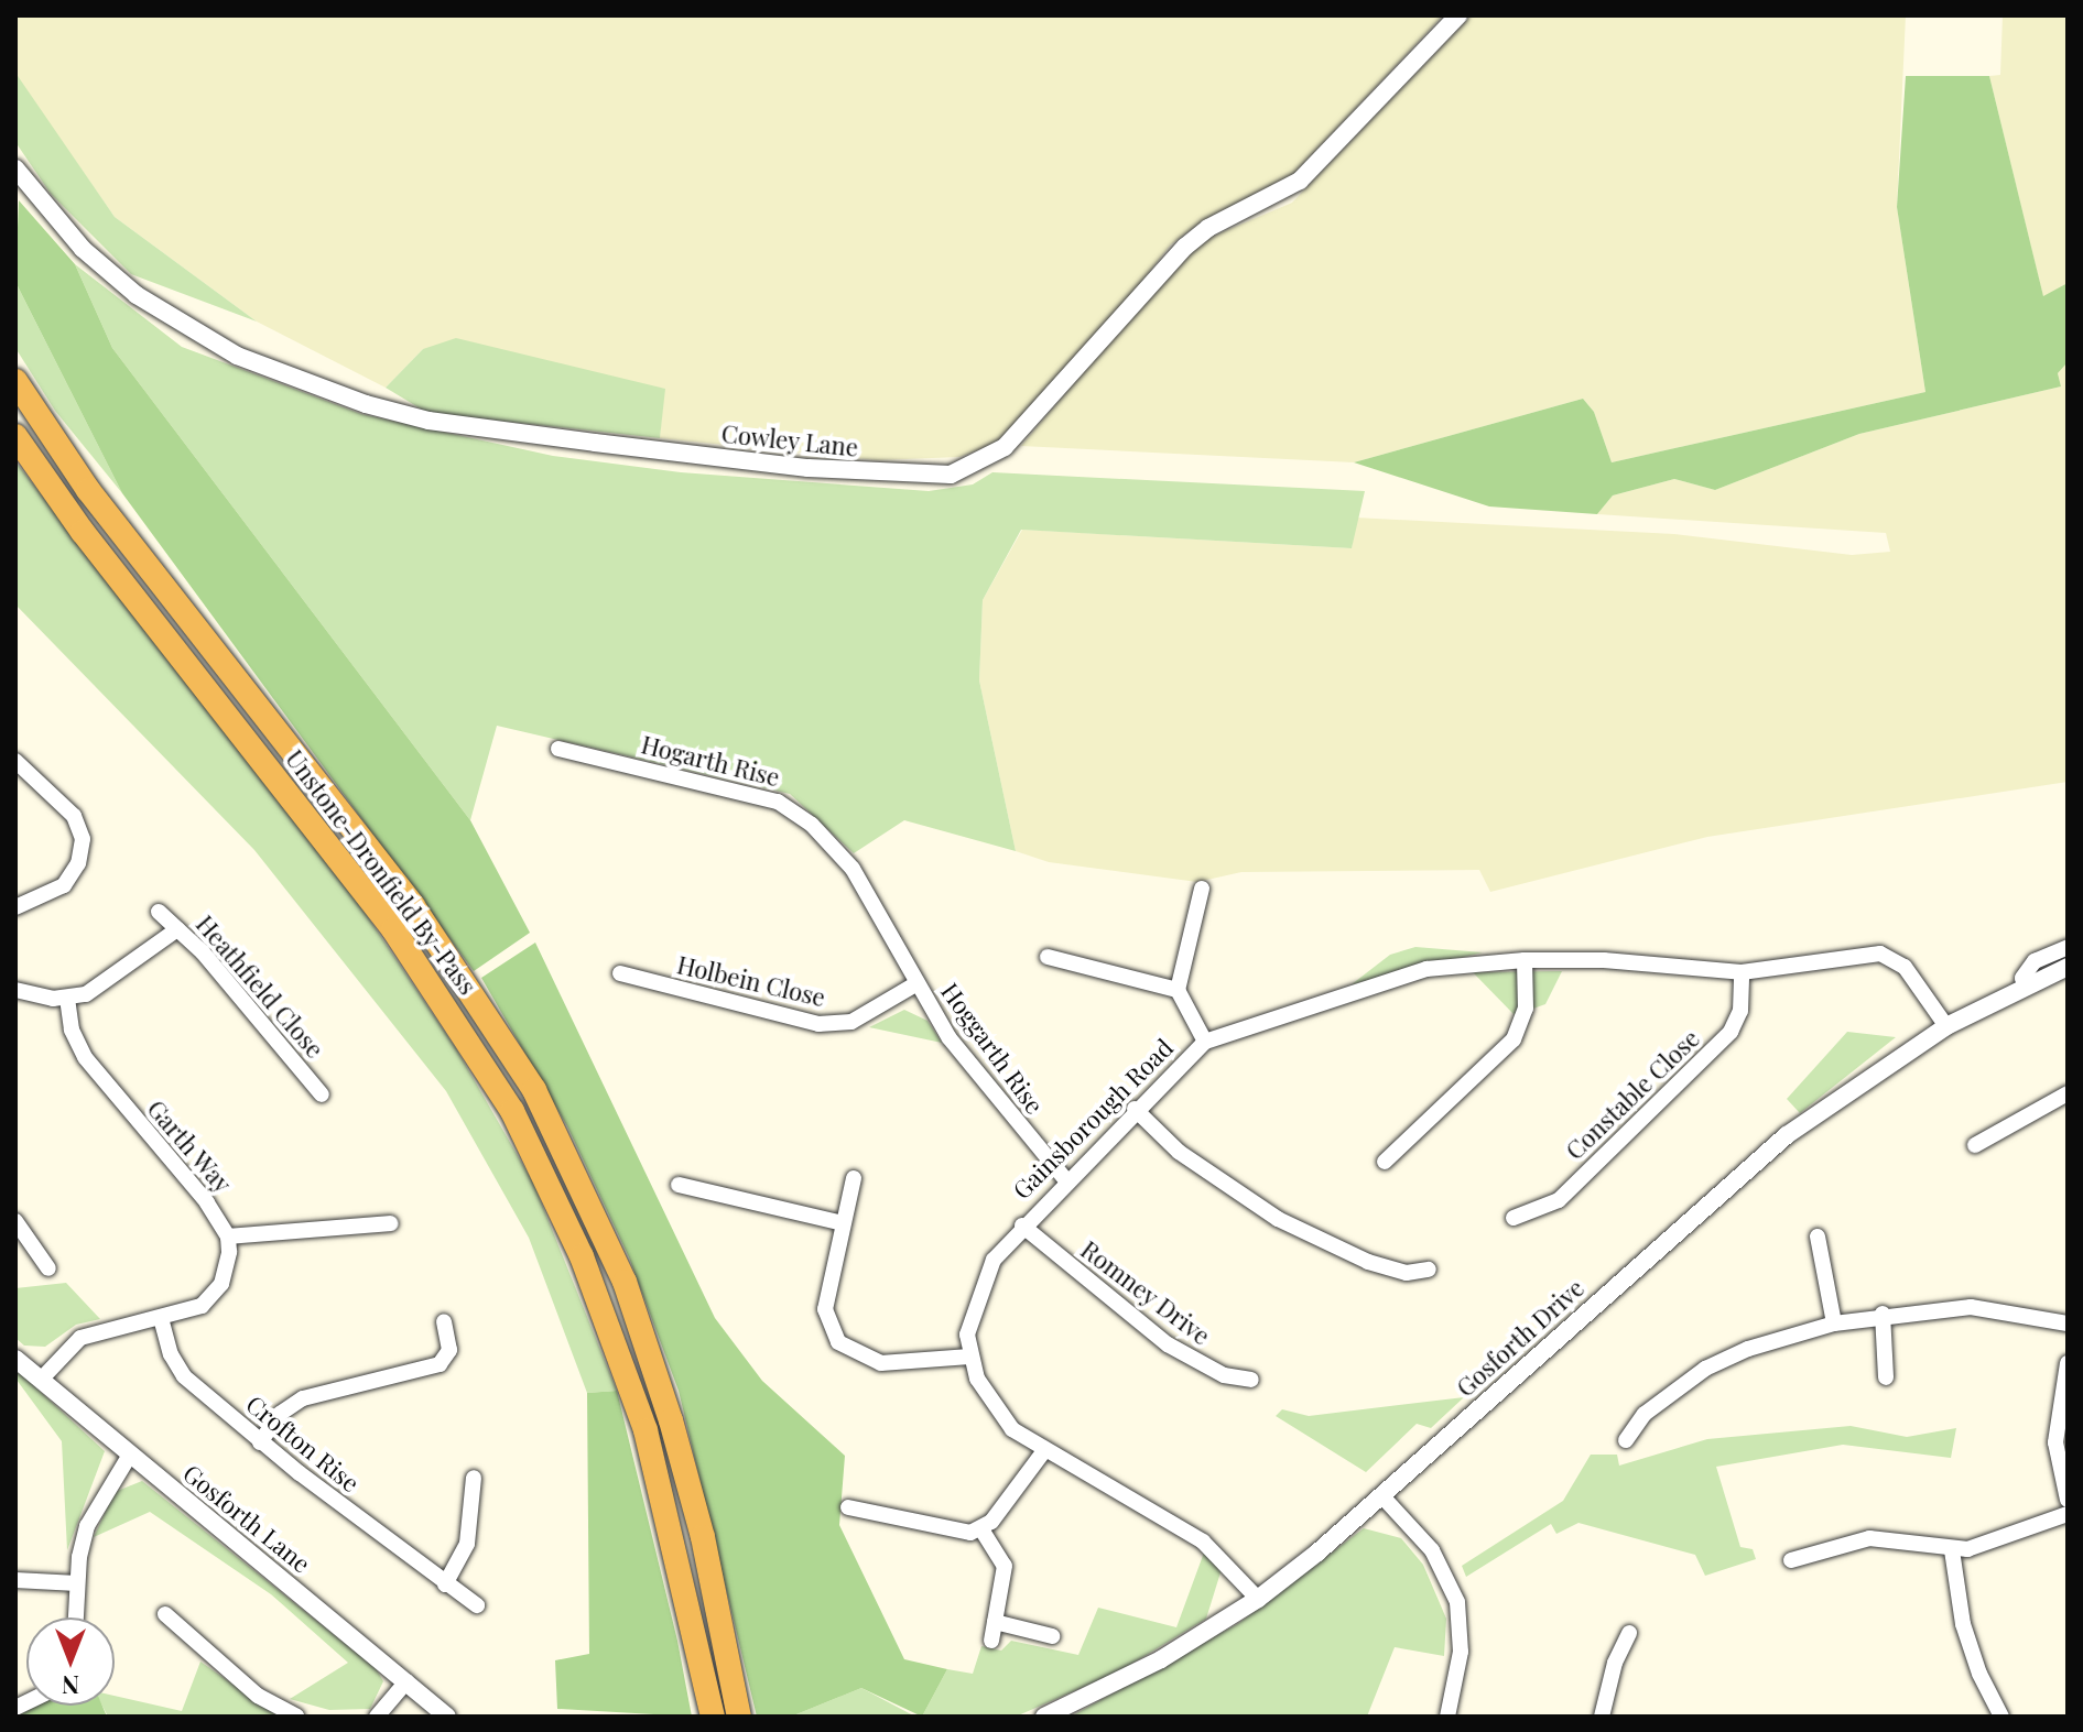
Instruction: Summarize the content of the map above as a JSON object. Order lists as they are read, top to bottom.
{
  "streets": {
    "highway": ["Unstone-Dronfield By-Pass"],
    "street": [
      "Cowley Lane",
      "Hogarth Rise",
      "Holbein Close",
      "Heathfield Close",
      "Hoggarth Rise",
      "Constable Close",
      "Gainsborough Road",
      "Garth Way",
      "Romney Drive",
      "Gosforth Drive",
      "Crofton Rise",
      "Gosforth Lane"
    ]
  },
  "crossings": [
    ["Hogarth Rise", "Holbein Close"],
    ["Hogarth Rise", "Hoggarth Rise"],
    ["Holbein Close", "Hoggarth Rise"],
    ["Hoggarth Rise", "Gainsborough Road"],
    ["Constable Close", "Gainsborough Road"],
    ["Gainsborough Road", "Romney Drive"],
    ["Gainsborough Road", "Gosforth Drive"]
  ],
  "north": "bottom"
}
